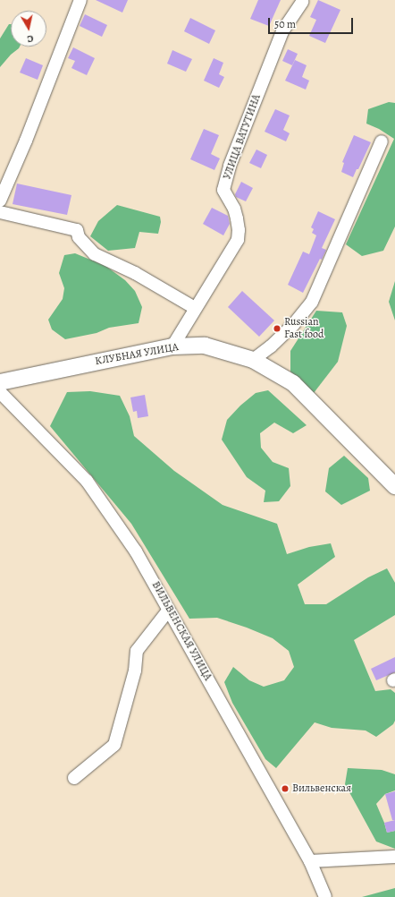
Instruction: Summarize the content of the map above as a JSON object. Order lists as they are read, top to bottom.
{
  "streets": {
    "main road": ["КЛУБНАЯ УЛИЦА"],
    "street": ["УЛИЦА ВАТУТИНА", "ВИЛЬВЕНСКАЯ УЛИЦА"]
  },
  "crossings": [
    ["УЛИЦА ВАТУТИНА", "КЛУБНАЯ УЛИЦА"]
  ],
  "places": ["Russian Fast food", "Вильвенская"],
  "scale_bar": "50 m",
  "north": "bottom"
}
